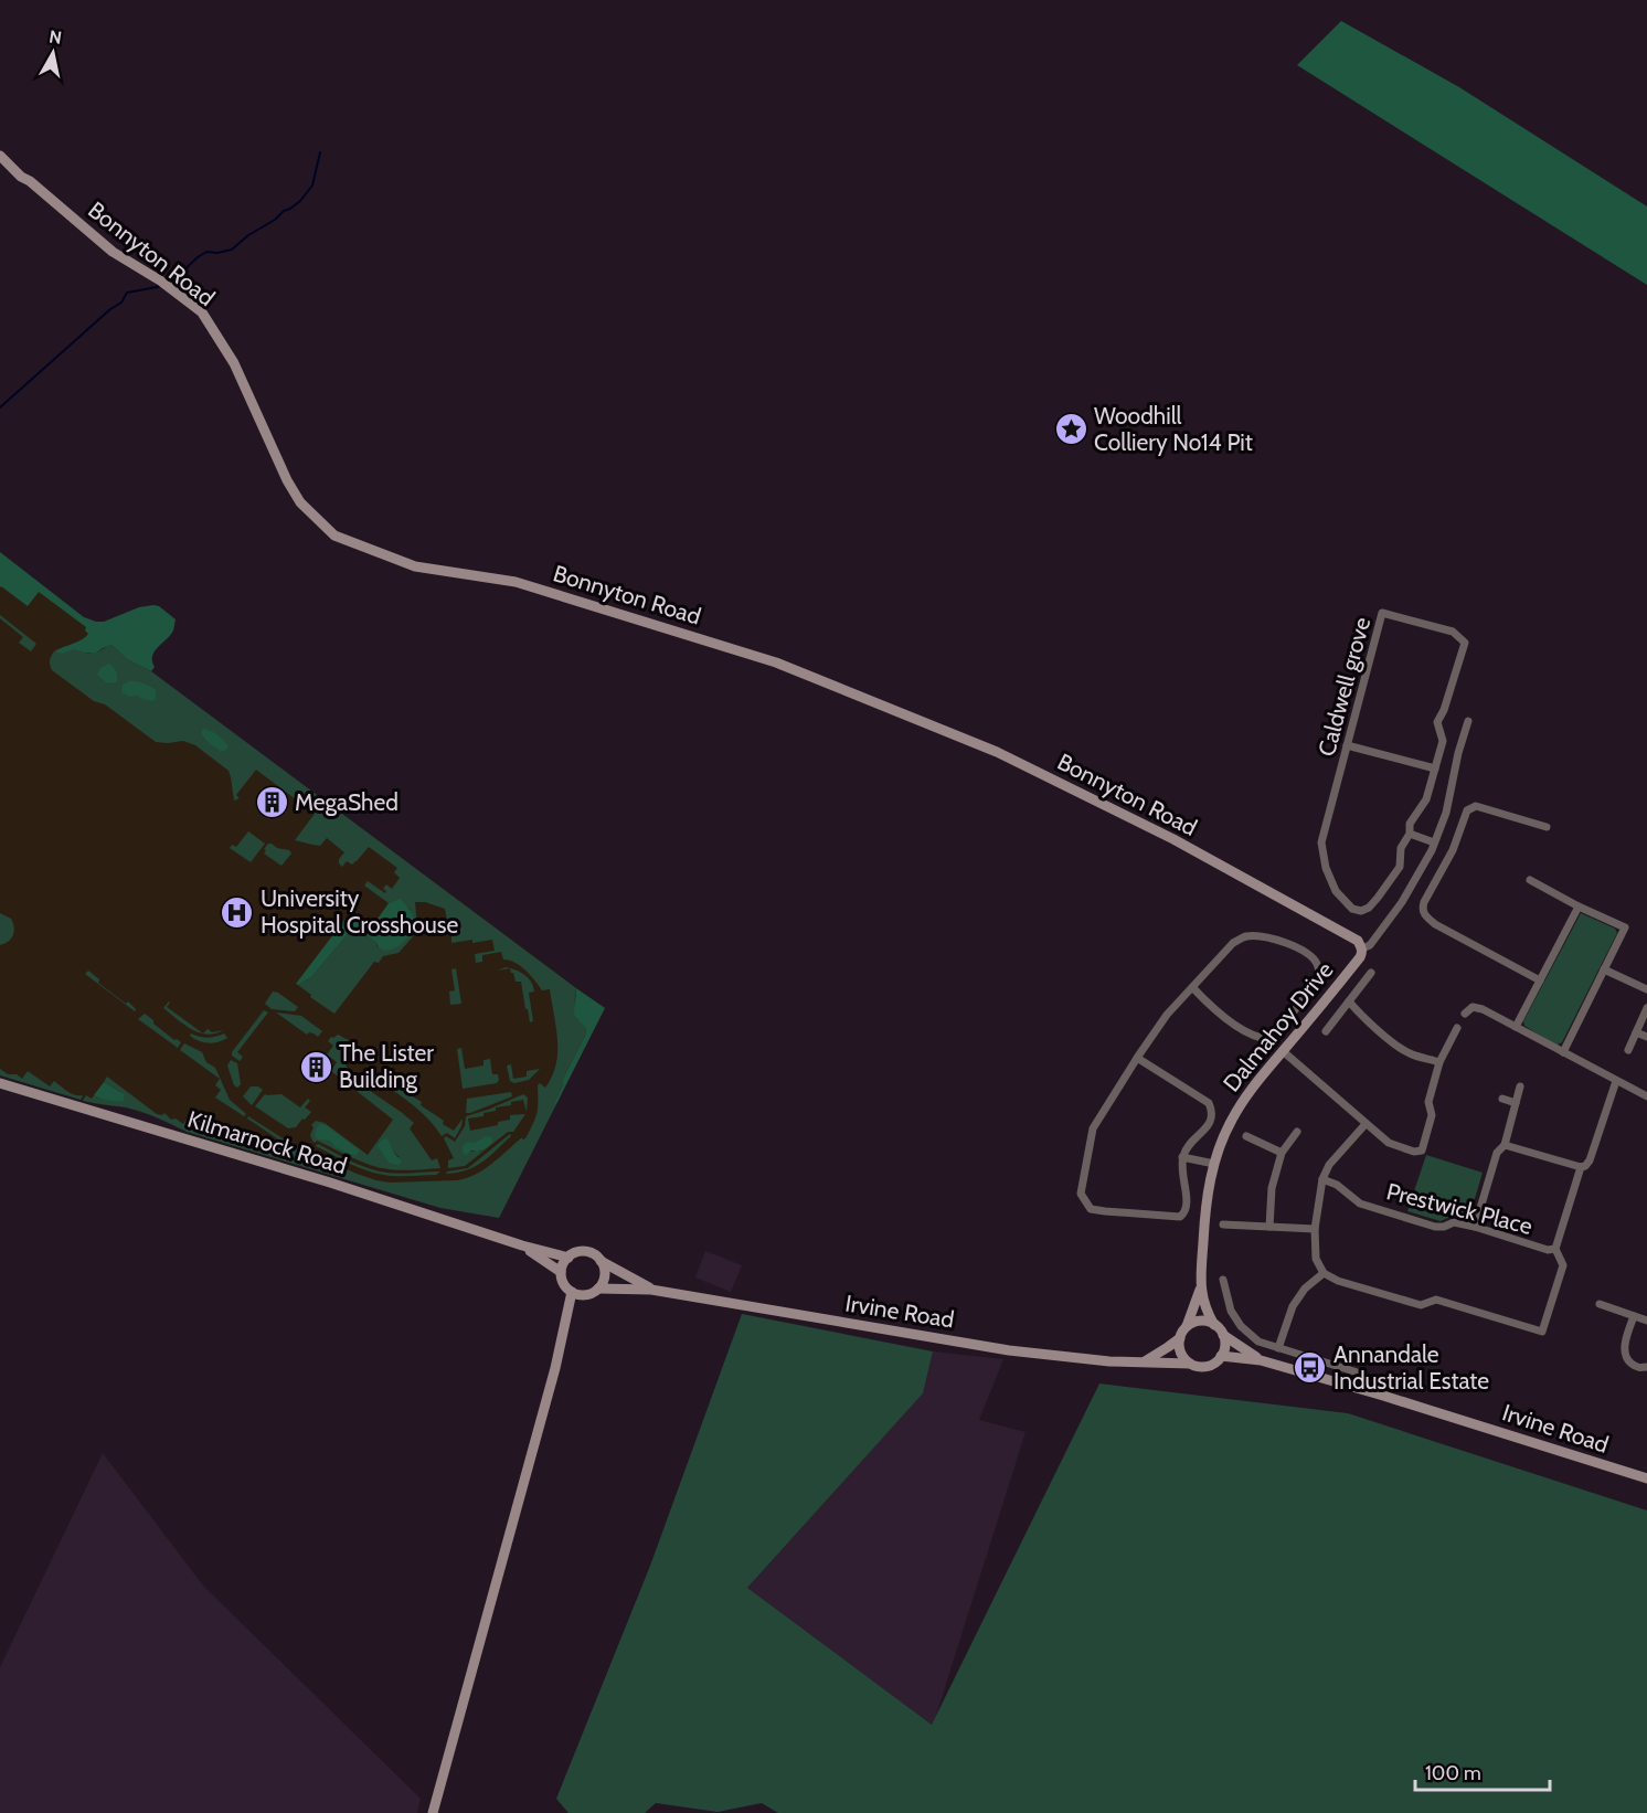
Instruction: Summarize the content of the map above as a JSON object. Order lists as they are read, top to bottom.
{
  "streets": {
    "main road": [
      "Bonnyton Road",
      "Dalmahoy Drive",
      "Kilmarnock Road",
      "Irvine Road"
    ],
    "street": ["Caldwell grove", "Prestwick Place"]
  },
  "crossings": [
    ["Bonnyton Road", "Dalmahoy Drive"],
    ["Kilmarnock Road", "Irvine Road"]
  ],
  "places": {
    "place": ["Woodhill Colliery No14 Pit"],
    "building": ["MegaShed", "The Lister Building"],
    "hospital": ["University Hospital Crosshouse"],
    "bus stop": ["Annandale Industrial Estate"]
  },
  "scale_bar": "100 m",
  "north": "top"
}
